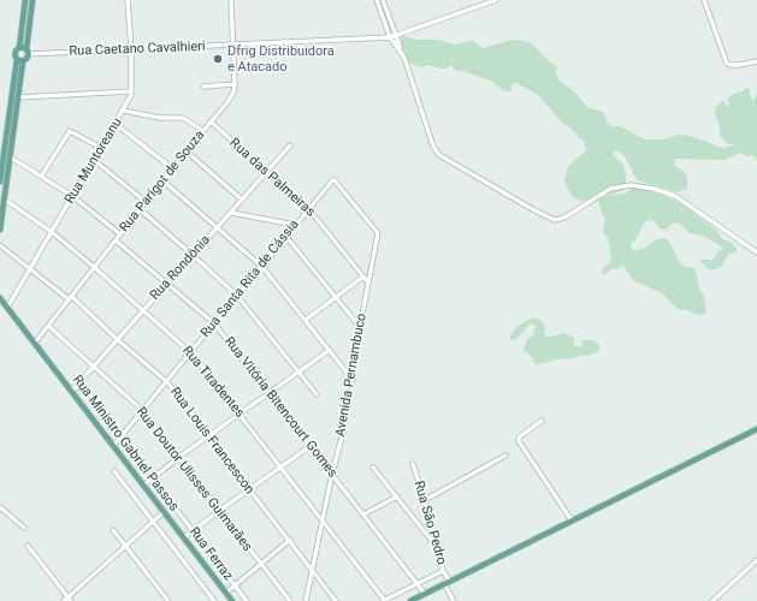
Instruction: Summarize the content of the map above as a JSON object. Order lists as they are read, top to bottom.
{
  "streets": {
    "main road": ["Rua Ministro Gabriel Passos"],
    "street": [
      "Rua Caetano Cavalhieri",
      "Rua Muntoreanu",
      "Rua das Palmeiras",
      "Rua Parigot de Souza",
      "Rua Rondônia",
      "Rua Santa Rita de Cássia",
      "Avenida Pernambuco",
      "Rua Tiradentes",
      "Rua Vitória Bitencourt Gomes",
      "Rua Louis Francescon",
      "Rua Doutor Ulisses Guimarães",
      "Rua São Pedro",
      "Rua Ferraz"
    ]
  },
  "crossings": [
    ["Rua Caetano Cavalhieri", "Rua Muntoreanu"],
    ["Rua Caetano Cavalhieri", "Rua Parigot de Souza"],
    ["Rua Muntoreanu", "Rua Tiradentes"],
    ["Rua Muntoreanu", "Rua Louis Francescon"],
    ["Rua Muntoreanu", "Rua Ministro Gabriel Passos"],
    ["Rua das Palmeiras", "Rua Parigot de Souza"],
    ["Rua das Palmeiras", "Rua Rondônia"],
    ["Rua das Palmeiras", "Rua Santa Rita de Cássia"],
    ["Rua das Palmeiras", "Avenida Pernambuco"],
    ["Rua Parigot de Souza", "Rua Tiradentes"],
    ["Rua Parigot de Souza", "Rua Vitória Bitencourt Gomes"],
    ["Rua Parigot de Souza", "Rua Louis Francescon"],
    ["Rua Parigot de Souza", "Rua Ministro Gabriel Passos"],
    ["Rua Parigot de Souza", "Rua Doutor Ulisses Guimarães"],
    ["Rua Rondônia", "Rua Tiradentes"],
    ["Rua Rondônia", "Rua Vitória Bitencourt Gomes"],
    ["Rua Rondônia", "Rua Louis Francescon"],
    ["Rua Rondônia", "Rua Ministro Gabriel Passos"],
    ["Rua Rondônia", "Rua Doutor Ulisses Guimarães"],
    ["Rua Santa Rita de Cássia", "Avenida Pernambuco"],
    ["Rua Santa Rita de Cássia", "Rua Tiradentes"],
    ["Rua Santa Rita de Cássia", "Rua Vitória Bitencourt Gomes"],
    ["Rua Santa Rita de Cássia", "Rua Louis Francescon"],
    ["Rua Santa Rita de Cássia", "Rua Ministro Gabriel Passos"],
    ["Rua Santa Rita de Cássia", "Rua Doutor Ulisses Guimarães"],
    ["Rua Santa Rita de Cássia", "Rua Ferraz"],
    ["Avenida Pernambuco", "Rua Tiradentes"],
    ["Avenida Pernambuco", "Rua Vitória Bitencourt Gomes"],
    ["Avenida Pernambuco", "Rua Louis Francescon"]
  ],
  "places": ["Dfrig Distribuidora e Atacado"]
}
